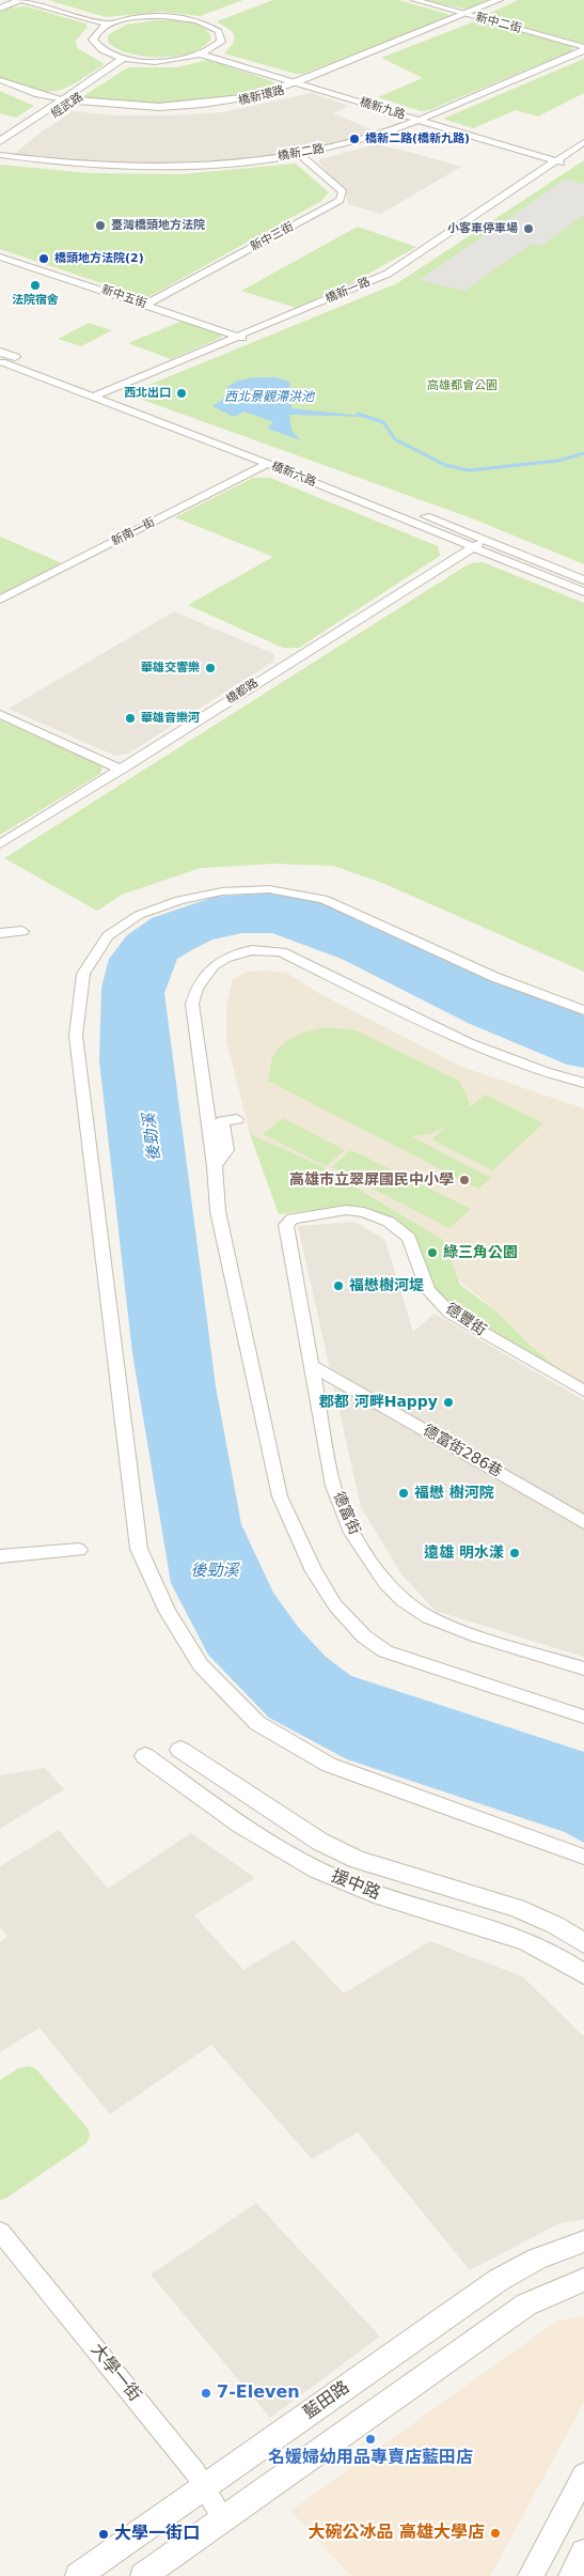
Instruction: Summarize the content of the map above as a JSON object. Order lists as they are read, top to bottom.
{
  "streets": {
    "street": [
      "新中二街",
      "橋新環路",
      "經武路",
      "橋新九路",
      "橋新二路",
      "新中三街",
      "橋新一路",
      "新中五街",
      "橋新六路",
      "新南一街",
      "橋都路",
      "德豐街",
      "德富街286巷",
      "德富街",
      "援中路",
      "大學一街",
      "藍田路"
    ]
  },
  "crossings": [
    ["新中二街", "橋新環路"],
    ["新中二街", "橋新二路"],
    ["橋新環路", "經武路"],
    ["橋新環路", "橋新九路"],
    ["經武路", "橋新二路"],
    ["橋新九路", "橋新二路"],
    ["橋新九路", "橋新一路"],
    ["橋新二路", "新中三街"],
    ["新中三街", "新中五街"],
    ["橋新一路", "新中五街"],
    ["橋新一路", "橋新六路"],
    ["橋新六路", "新南一街"],
    ["橋新六路", "橋都路"],
    ["德豐街", "德富街"],
    ["德富街286巷", "德富街"],
    ["大學一街", "藍田路"]
  ],
  "water": ["西北景觀滯洪池", "後勁溪"],
  "parks": ["高雄都會公園"],
  "places": [
    "橋新二路(橋新九路)",
    "臺灣橋頭地方法院",
    "小客車停車場",
    "橋頭地方法院(2)",
    "法院宿舍",
    "西北出口",
    "華雄交響樂",
    "華雄音樂河",
    "高雄市立翠屏國民中小學",
    "綠三角公園",
    "福懋樹河堤",
    "郡都 河畔Happy",
    "福懋 樹河院",
    "遠雄 明水漾",
    "7-Eleven",
    "名媛婦幼用品專賣店藍田店",
    "大碗公冰品 高雄大學店",
    "大學一街口"
  ]
}
